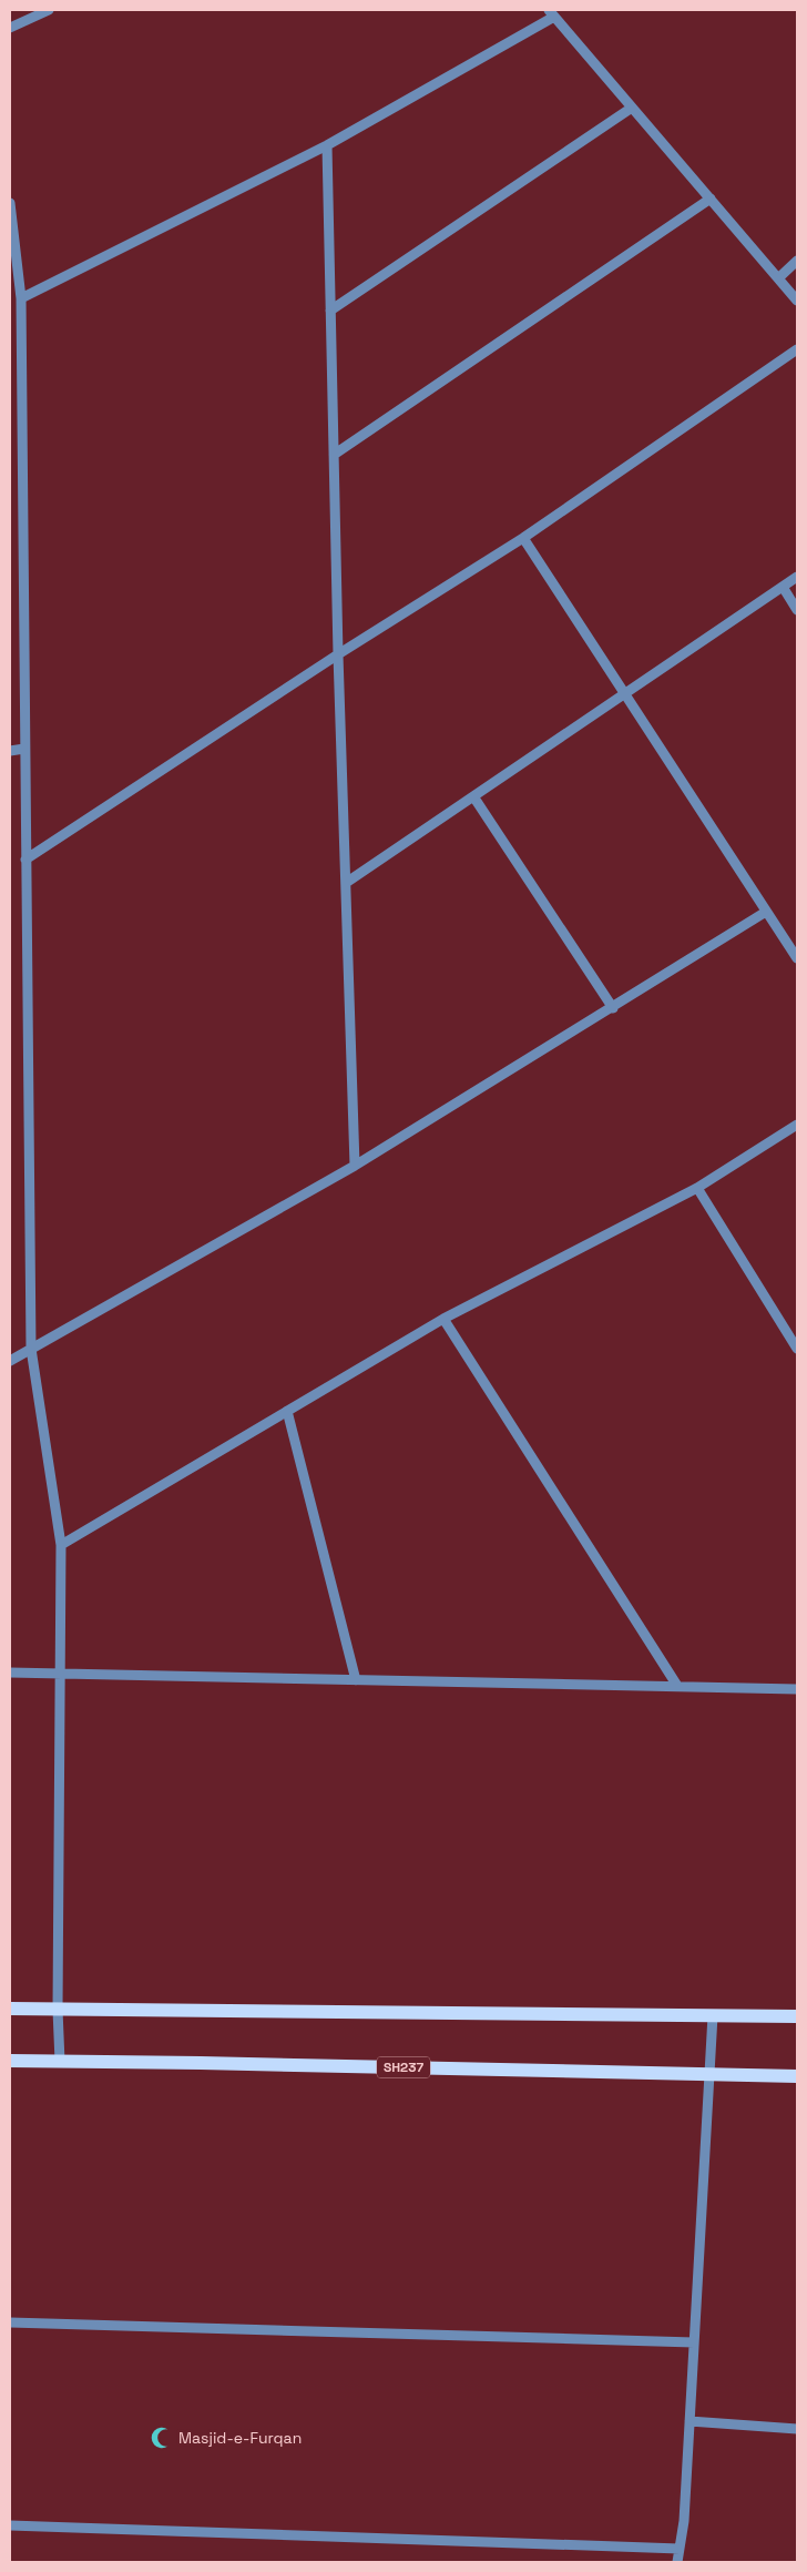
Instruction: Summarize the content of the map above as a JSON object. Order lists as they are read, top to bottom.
{
  "streets": {
    "main road": ["SH237"]
  },
  "places": {
    "mosque": ["Masjid-e-Furqan"]
  }
}
